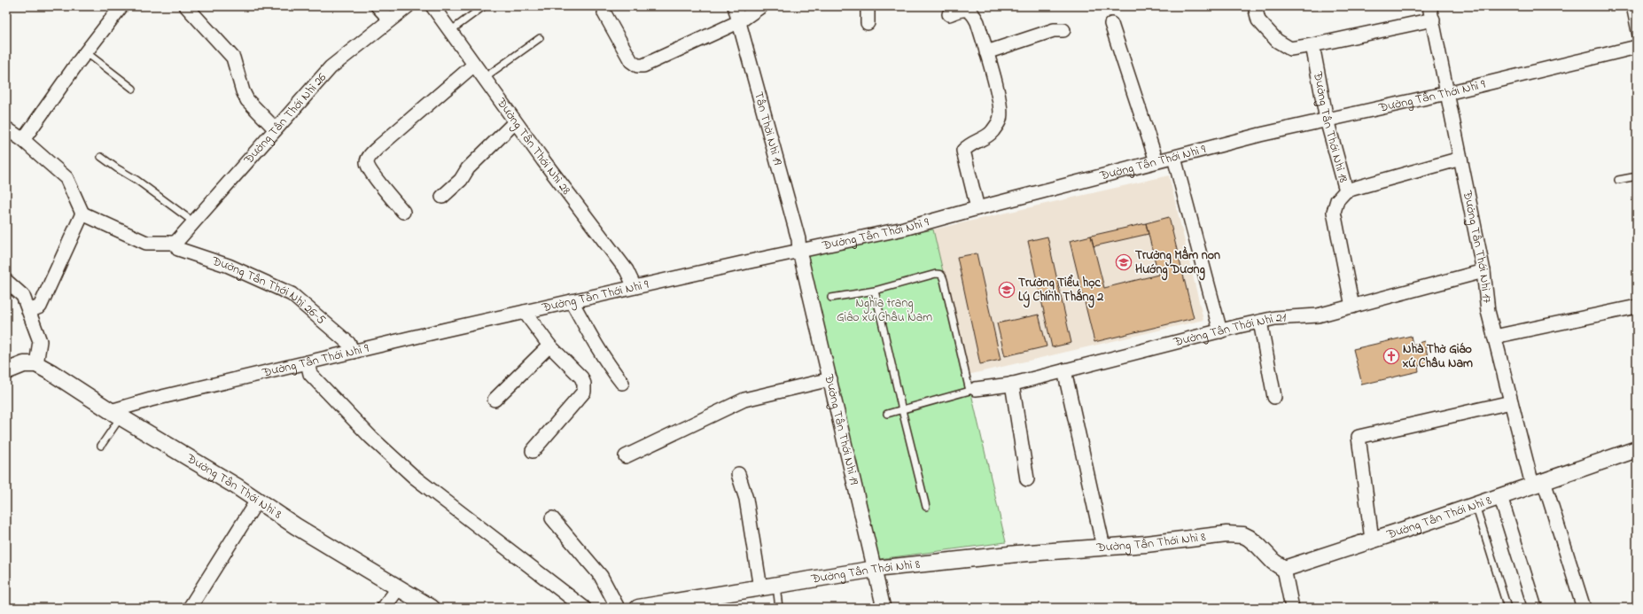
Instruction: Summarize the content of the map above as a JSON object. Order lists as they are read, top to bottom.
{
  "streets": {
    "street": [
      "Đường Tân Thới Nhì 9",
      "Đường Tân Thới Nhì 26",
      "Đường Tân Thới Nhì 18",
      "Tân Thời Nhì 19",
      "Đường Tân Thới Nhì 28",
      "Đường Tân Thới Nhì 17",
      "Đường Tân Thới Nhì 26-5",
      "Đường Tân Thới Nhì 21",
      "Đường Tân Thới Nhì 19",
      "Đường Tân Thới Nhì 8"
    ]
  },
  "crossings": [
    ["Đường Tân Thới Nhì 9", "Đường Tân Thới Nhì 18"],
    ["Đường Tân Thới Nhì 9", "Tân Thời Nhì 19"],
    ["Đường Tân Thới Nhì 9", "Đường Tân Thới Nhì 28"],
    ["Đường Tân Thới Nhì 9", "Đường Tân Thới Nhì 17"],
    ["Đường Tân Thới Nhì 9", "Đường Tân Thới Nhì 26-5"],
    ["Đường Tân Thới Nhì 9", "Đường Tân Thới Nhì 19"],
    ["Đường Tân Thới Nhì 9", "Đường Tân Thới Nhì 8"],
    ["Đường Tân Thới Nhì 26", "Đường Tân Thới Nhì 26-5"],
    ["Đường Tân Thới Nhì 18", "Đường Tân Thới Nhì 21"],
    ["Tân Thời Nhì 19", "Đường Tân Thới Nhì 19"],
    ["Đường Tân Thới Nhì 17", "Đường Tân Thới Nhì 21"],
    ["Đường Tân Thới Nhì 17", "Đường Tân Thới Nhì 8"],
    ["Đường Tân Thới Nhì 19", "Đường Tân Thới Nhì 8"]
  ],
  "parks": ["Nghĩa trang Giáo xứ Châu Nam"],
  "places": {
    "school or university": ["Trường Mầm non Hướng Dương", "Trường Tiểu học Lý Chính Thắng 2"],
    "church": ["Nhà Thờ Giáo xứ Châu Nam"]
  }
}
